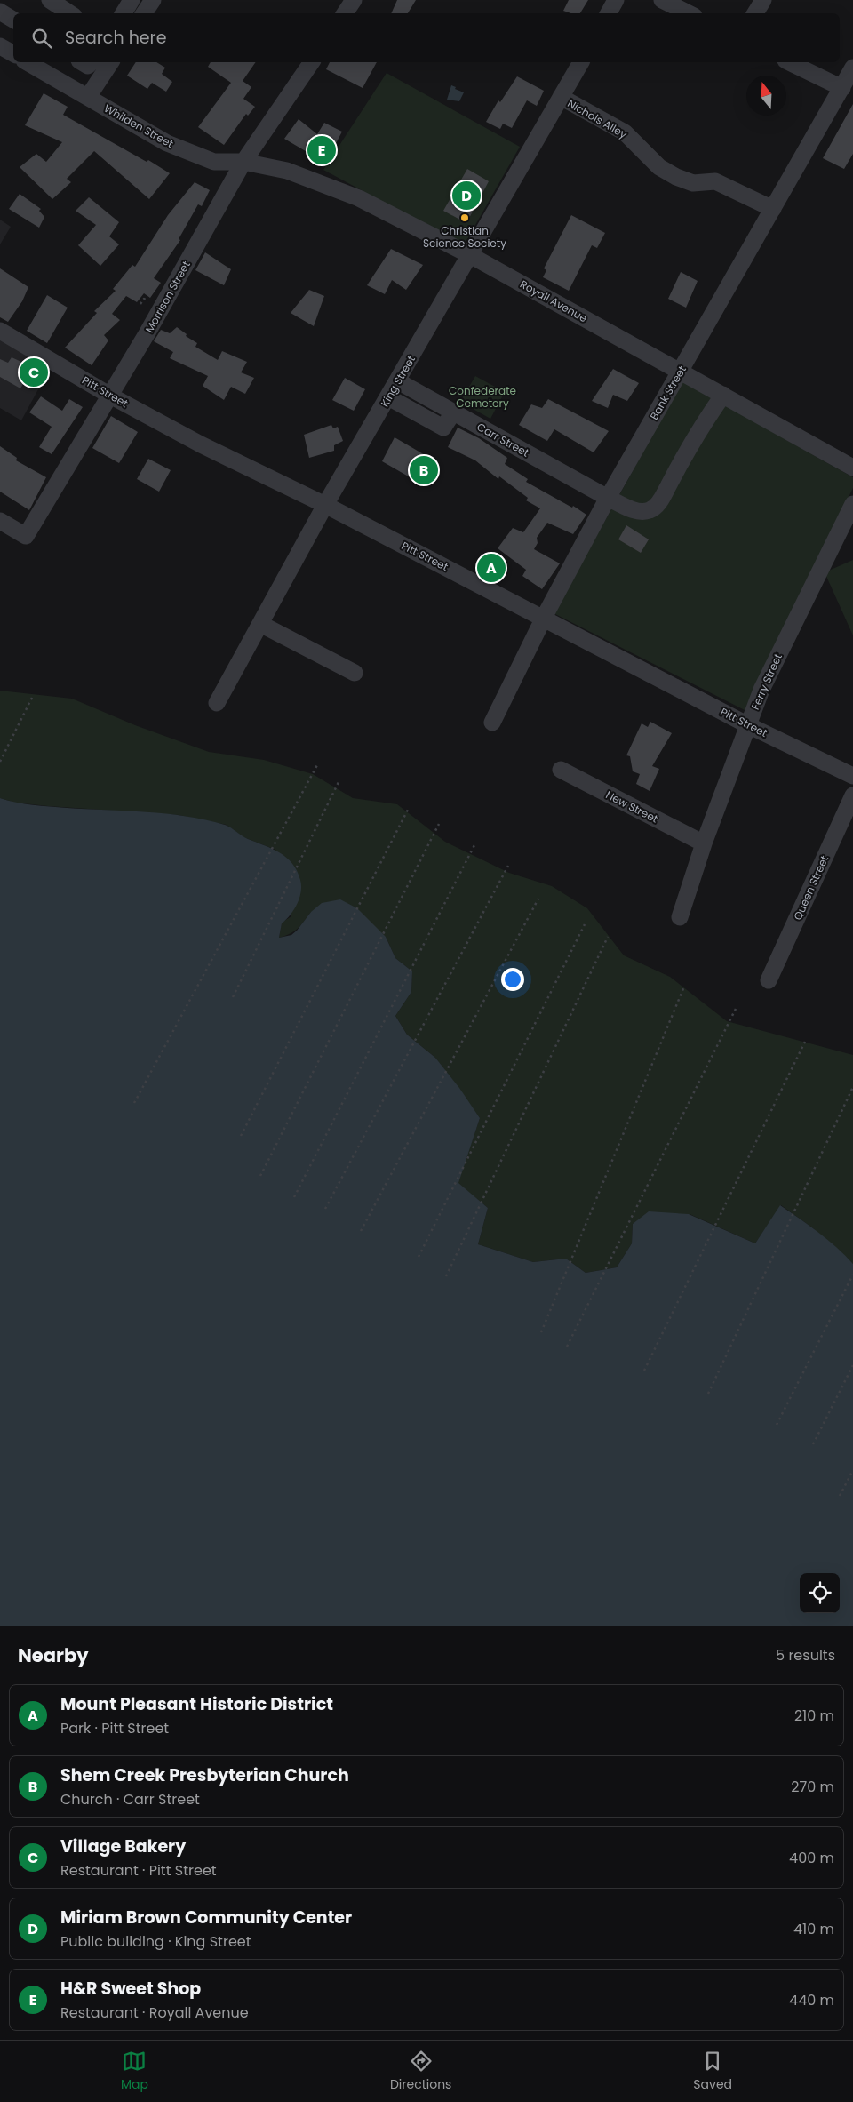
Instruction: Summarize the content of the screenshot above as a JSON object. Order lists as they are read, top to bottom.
{
  "streets": {
    "street": [
      "Nichols Alley",
      "Whilden Street",
      "Morrison Street",
      "Royall Avenue",
      "King Street",
      "Pitt Street",
      "Bank Street",
      "Carr Street",
      "Ferry Street",
      "New Street",
      "Queen Street"
    ]
  },
  "crossings": [
    ["Nichols Alley", "King Street"],
    ["Nichols Alley", "Bank Street"],
    ["Whilden Street", "Morrison Street"],
    ["Whilden Street", "Royall Avenue"],
    ["Morrison Street", "Royall Avenue"],
    ["Morrison Street", "Pitt Street"],
    ["Royall Avenue", "King Street"],
    ["Royall Avenue", "Bank Street"],
    ["Royall Avenue", "Carr Street"],
    ["King Street", "Pitt Street"],
    ["King Street", "Carr Street"],
    ["Pitt Street", "Bank Street"],
    ["Pitt Street", "Ferry Street"],
    ["Bank Street", "Carr Street"],
    ["Ferry Street", "New Street"]
  ],
  "parks": ["Confederate Cemetery"],
  "places": ["Christian Science Society"],
  "north": "top",
  "page": {
    "search": "Search here",
    "pins": [
      "E",
      "D",
      "C",
      "B",
      "A"
    ],
    "heading": ["Nearby", "5 results"],
    "list": [
      {
        "mark": "A",
        "name": "Mount Pleasant Historic District",
        "note": "Park · Pitt Street",
        "value": "210 m"
      },
      {
        "mark": "B",
        "name": "Shem Creek Presbyterian Church",
        "note": "Church · Carr Street",
        "value": "270 m"
      },
      {
        "mark": "C",
        "name": "Village Bakery",
        "note": "Restaurant · Pitt Street",
        "value": "400 m"
      },
      {
        "mark": "D",
        "name": "Miriam Brown Community Center",
        "note": "Public building · King Street",
        "value": "410 m"
      },
      {
        "mark": "E",
        "name": "H&R Sweet Shop",
        "note": "Restaurant · Royall Avenue",
        "value": "440 m"
      }
    ],
    "nav": ["Map", "Directions", "Saved"]
  }
}
